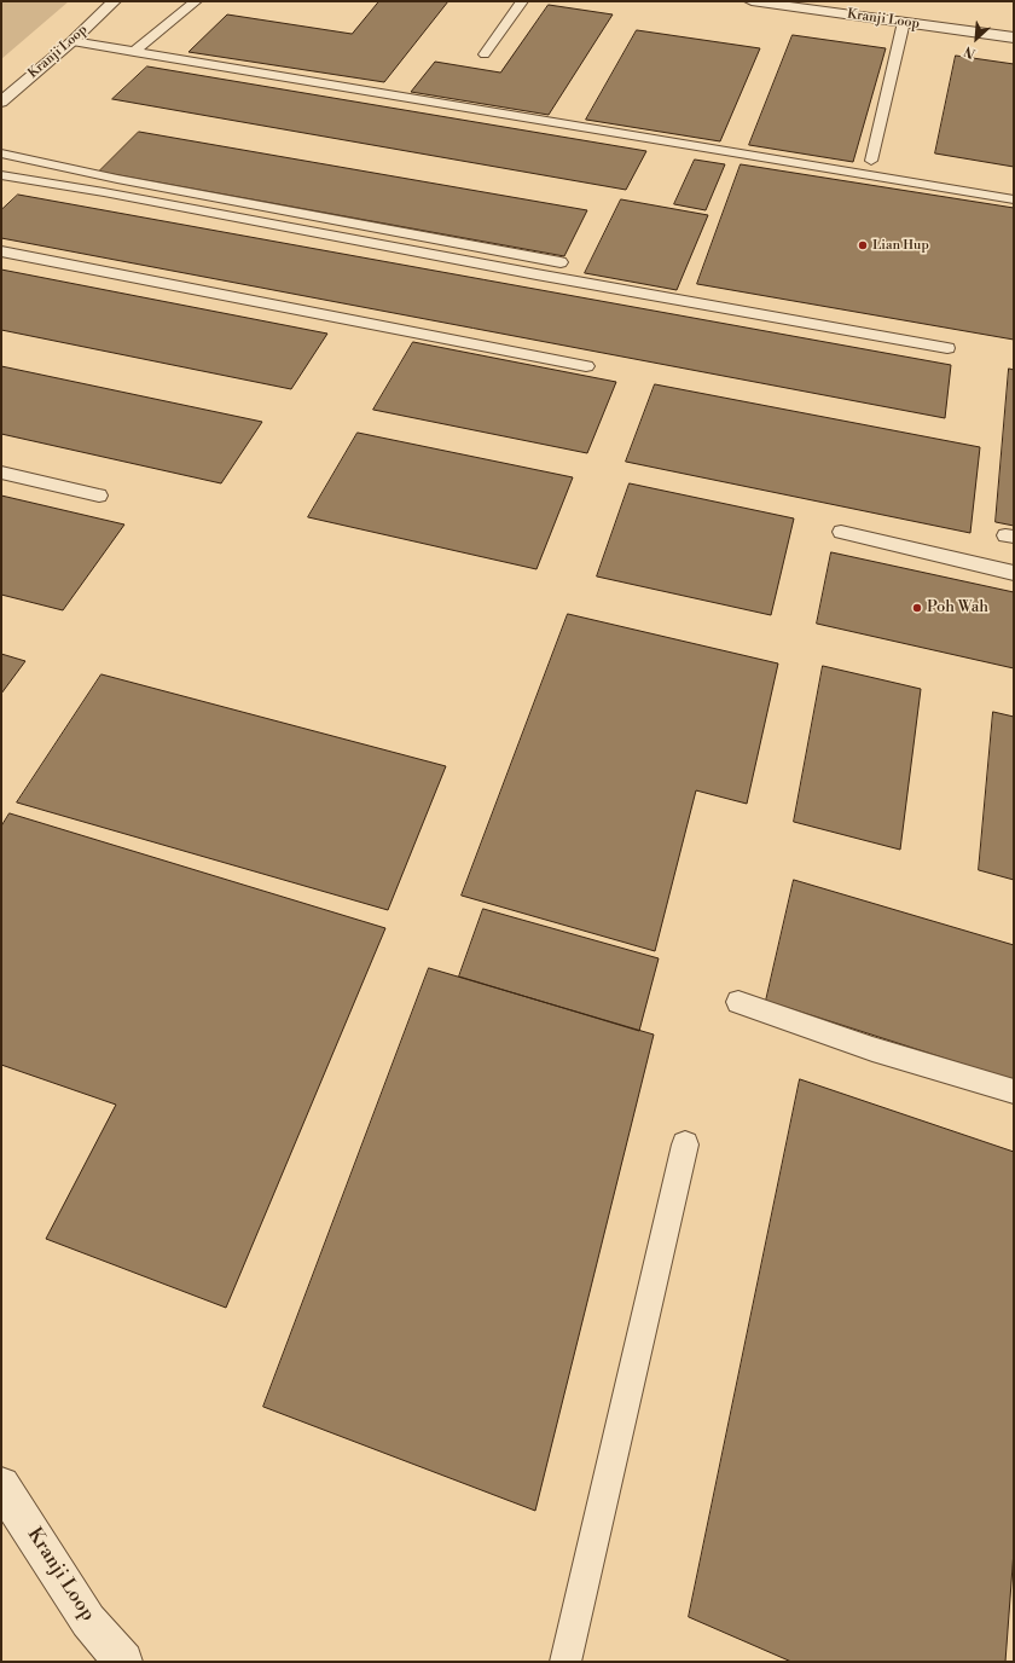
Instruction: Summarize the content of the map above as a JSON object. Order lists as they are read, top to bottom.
{
  "streets": {
    "street": ["Kranji Loop"]
  },
  "places": ["Lian Hup", "Poh Wah"],
  "north": "bottom left"
}
